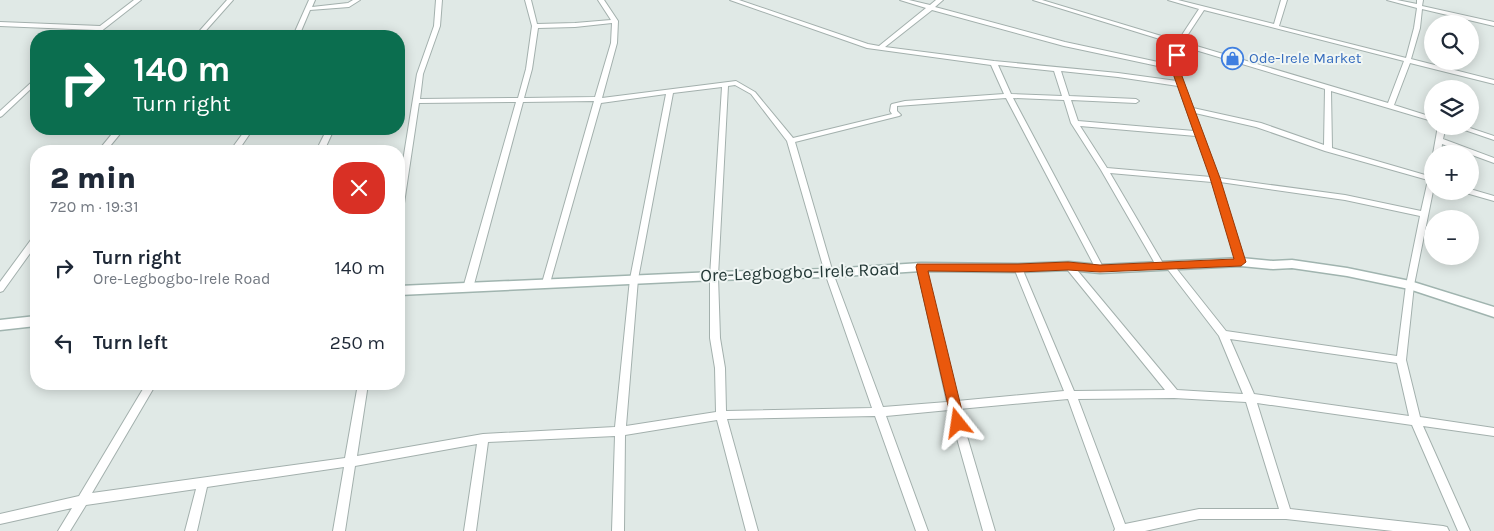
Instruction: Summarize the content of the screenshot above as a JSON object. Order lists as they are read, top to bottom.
{
  "streets": {
    "main road": ["Ore-Legbogbo-Irele Road"]
  },
  "places": {
    "shop": ["Ode-Irele Market"]
  },
  "page": {
    "map_buttons": ["+", "−"],
    "turn": ["140 m", "Turn right"],
    "heading": ["2 min", "720 m · 19:31"],
    "list": [
      {
        "name": "Turn right",
        "note": "Ore-Legbogbo-Irele Road",
        "value": "140 m"
      },
      {
        "name": "Turn left",
        "value": "250 m"
      }
    ]
  }
}
